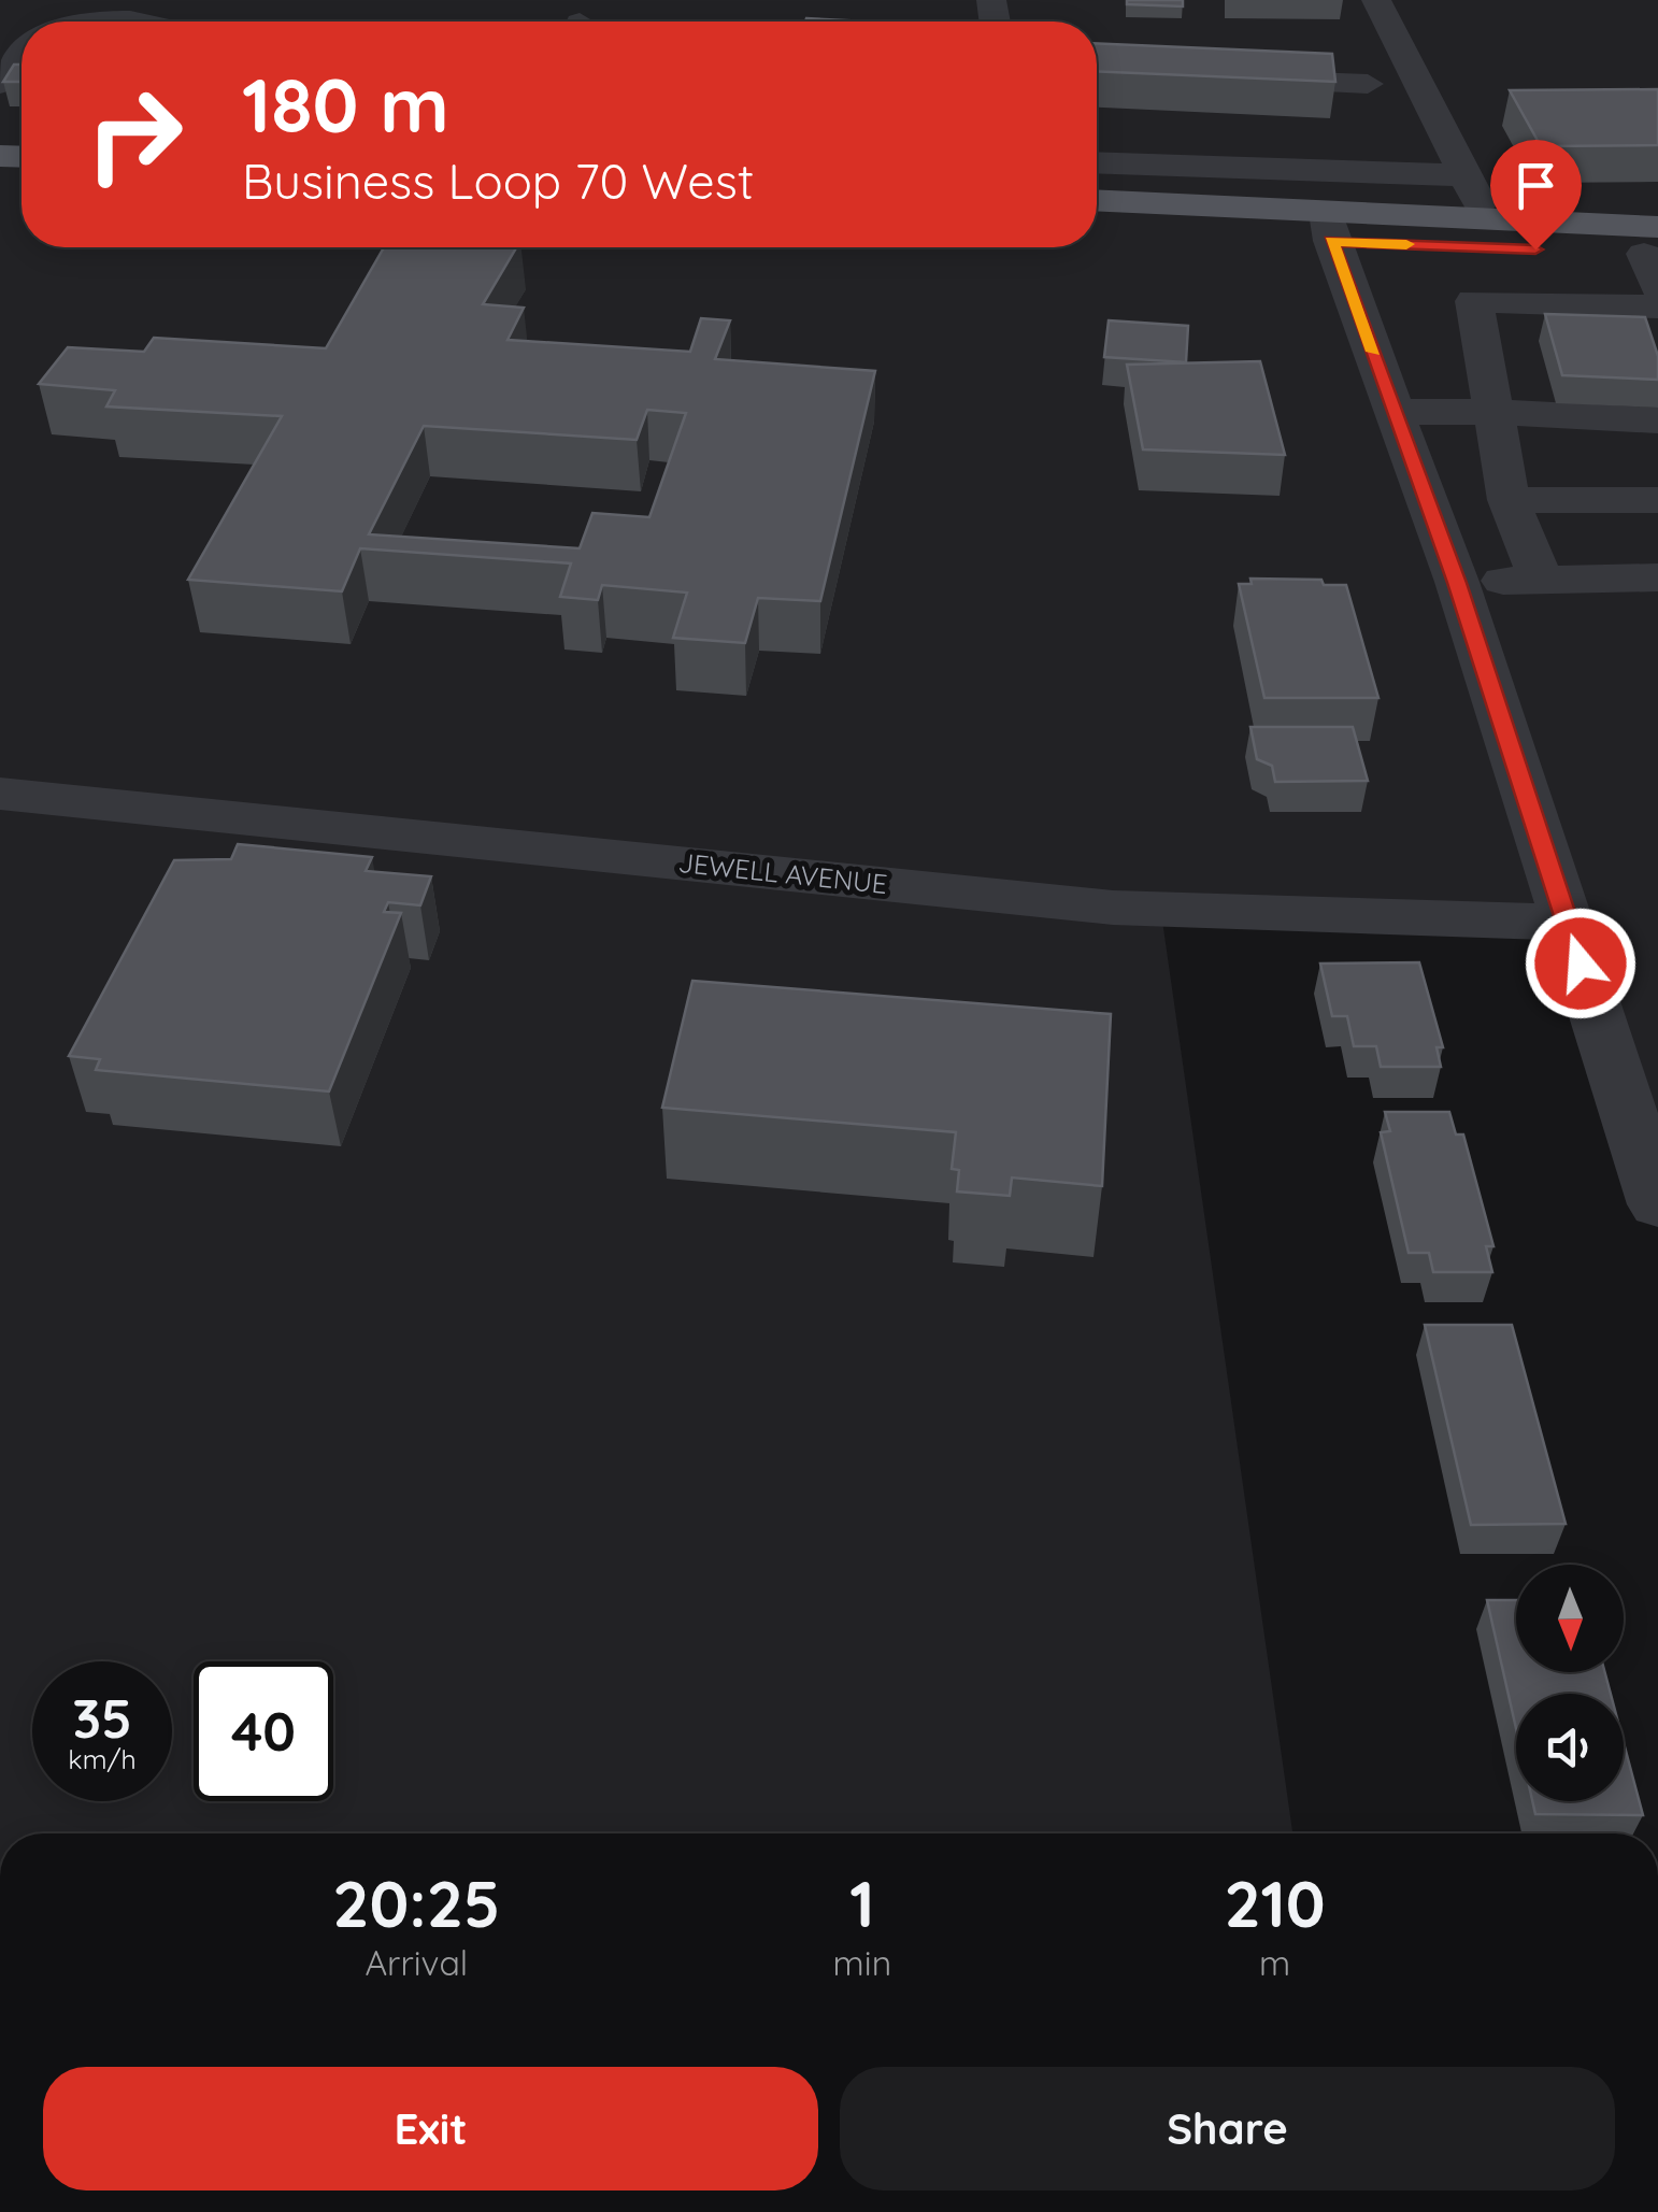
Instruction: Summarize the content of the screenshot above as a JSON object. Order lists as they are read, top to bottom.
{
  "streets": {
    "street": ["JEWELL AVENUE"]
  },
  "north": "bottom",
  "page": {
    "turn": ["180 m", "Business Loop 70 West"],
    "speed": "35 km/h",
    "limit": "40",
    "eta": [
      "20:25",
      "Arrival",
      "1",
      "min",
      "210",
      "m"
    ],
    "buttons": ["Exit", "Share"]
  }
}
